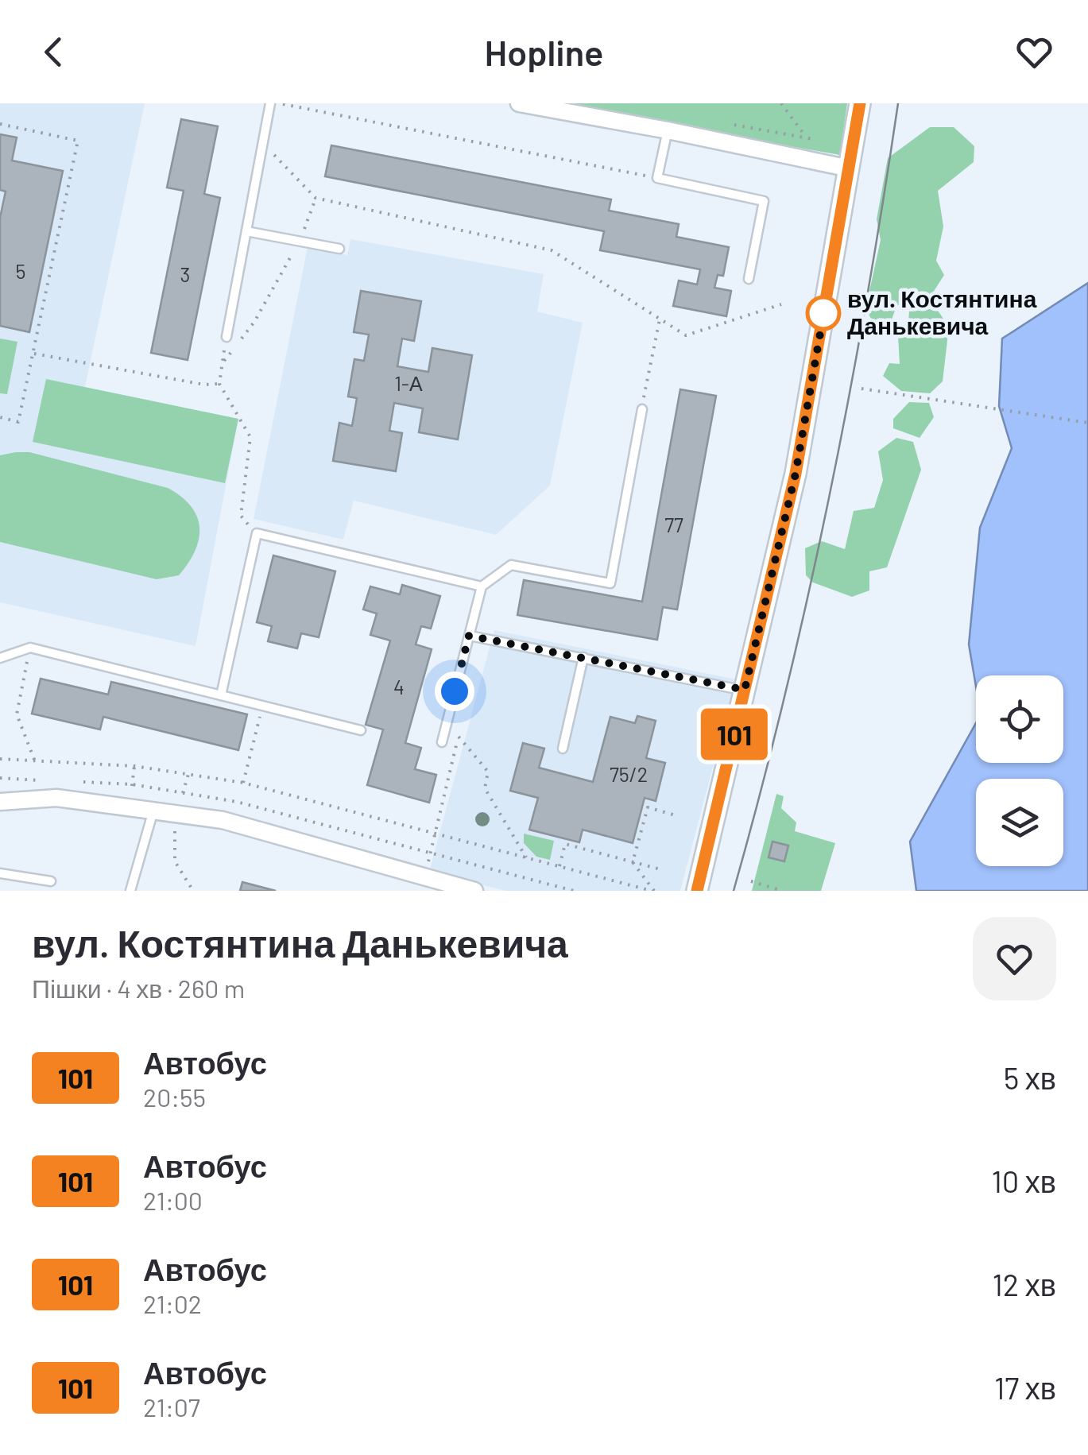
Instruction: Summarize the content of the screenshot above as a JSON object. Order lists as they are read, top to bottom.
{
  "places": ["вул. Костянтина Данькевича"],
  "lines": ["bus line 101"],
  "house_numbers": [
    "5",
    "3",
    "1-А",
    "77",
    "4",
    "75/2"
  ],
  "page": {
    "header": "Hopline",
    "on_map": "101",
    "heading": ["вул. Костянтина Данькевича", "Пішки · 4 хв · 260 m"],
    "list": [
      {
        "mark": "101",
        "name": "Автобус",
        "note": "20:55",
        "value": "5 хв"
      },
      {
        "mark": "101",
        "name": "Автобус",
        "note": "21:00",
        "value": "10 хв"
      },
      {
        "mark": "101",
        "name": "Автобус",
        "note": "21:02",
        "value": "12 хв"
      },
      {
        "mark": "101",
        "name": "Автобус",
        "note": "21:07",
        "value": "17 хв"
      }
    ]
  }
}
